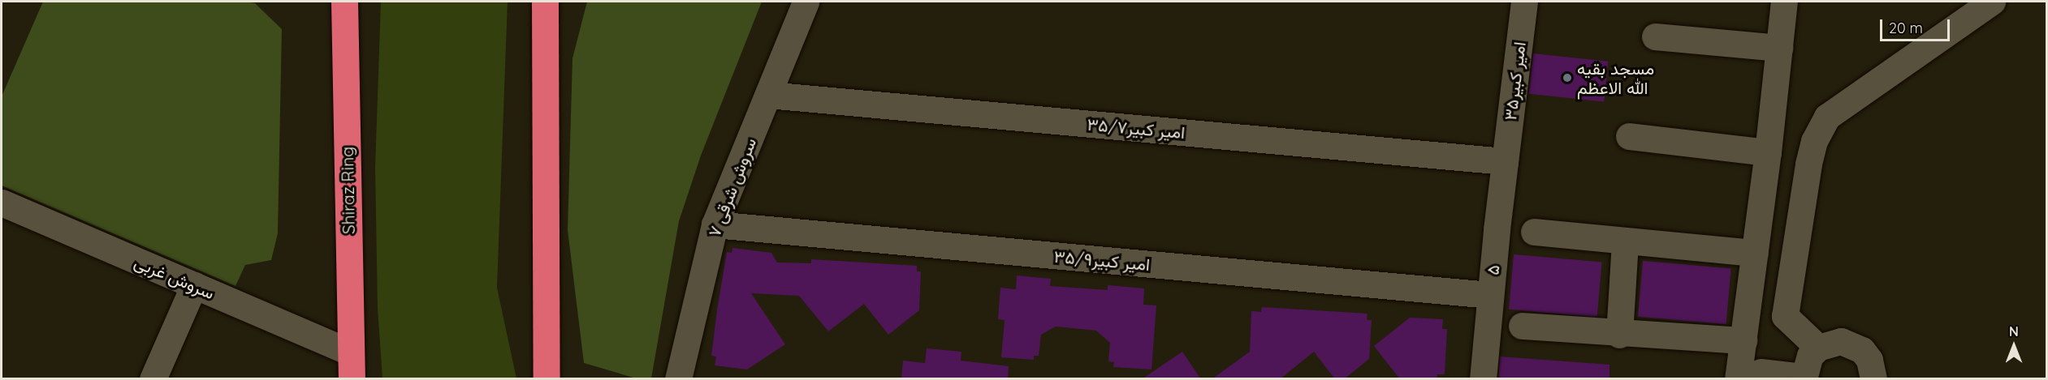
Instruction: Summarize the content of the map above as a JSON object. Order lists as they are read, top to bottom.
{
  "streets": {
    "highway": ["Shiraz Ring"],
    "street": [
      "امیر کبیر۳۵",
      "امیر کبیر۳۵/۷",
      "سروش شرقی ۷",
      "امیر کبیر۳۵/۹",
      "۵",
      "سروش غربی"
    ]
  },
  "crossings": [
    ["امیر کبیر۳۵", "امیر کبیر۳۵/۷"],
    ["امیر کبیر۳۵", "۵"],
    ["امیر کبیر۳۵/۷", "سروش شرقی ۷"],
    ["امیر کبیر۳۵/۷", "۵"],
    ["سروش شرقی ۷", "امیر کبیر۳۵/۹"],
    ["Shiraz Ring", "سروش غربی"],
    ["امیر کبیر۳۵/۹", "۵"]
  ],
  "places": ["مسجد بقیه الله الاعظم"],
  "scale_bar": "20 m",
  "north": "top"
}
